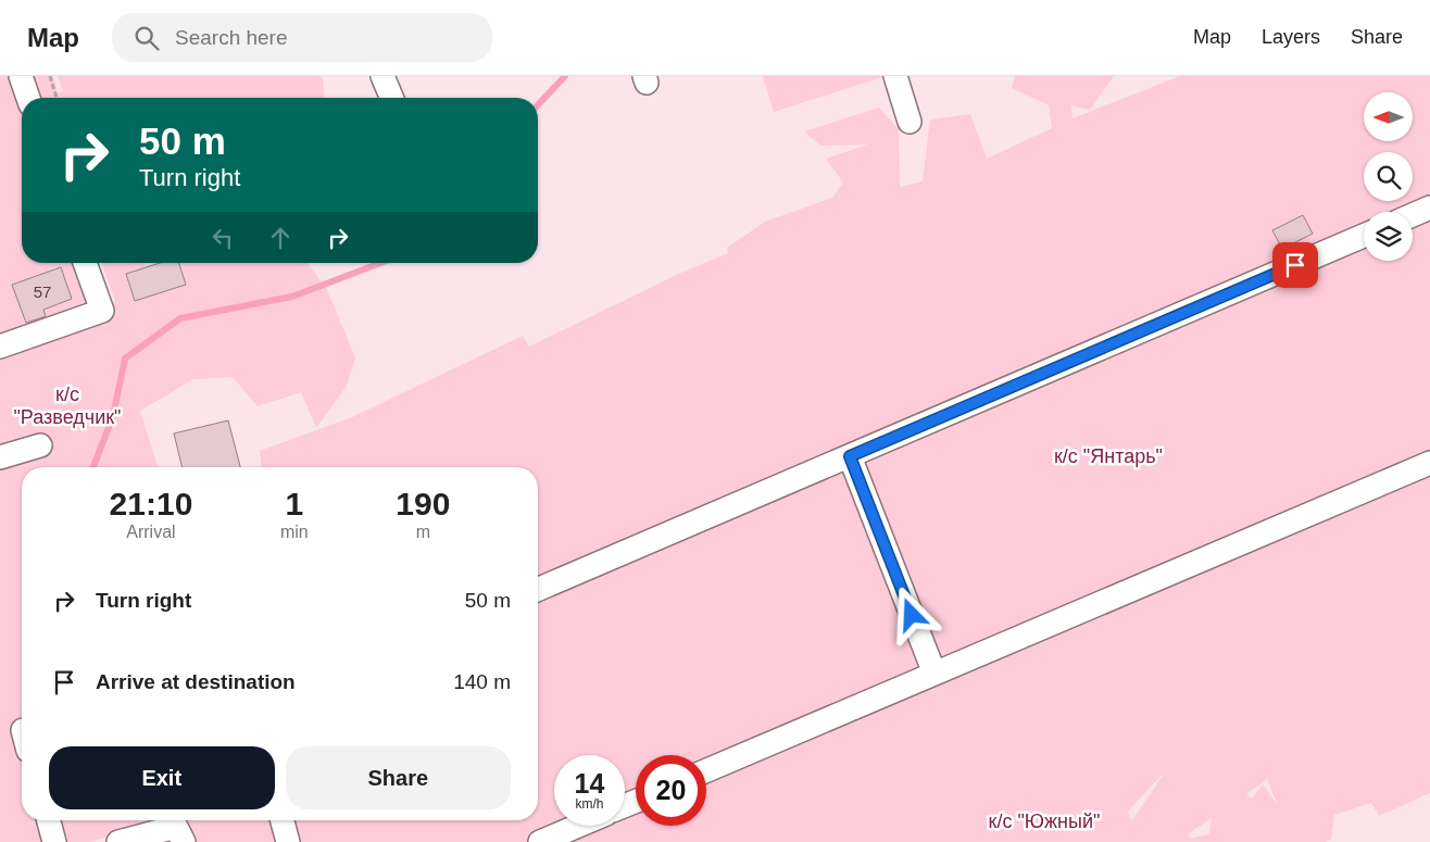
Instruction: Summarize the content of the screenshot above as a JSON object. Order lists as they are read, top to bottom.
{
  "parks": ["к/с \"Разведчик\"", "к/с \"Янтарь\"", "к/с \"Южный\""],
  "house_numbers": ["57"],
  "north": "left",
  "page": {
    "header": "Map",
    "search": "Search here",
    "nav": ["Map", "Layers", "Share"],
    "turn": ["50 m", "Turn right"],
    "eta": [
      "21:10",
      "Arrival",
      "1",
      "min",
      "190",
      "m"
    ],
    "list": [
      {
        "name": "Turn right",
        "value": "50 m"
      },
      {
        "name": "Arrive at destination",
        "value": "140 m"
      }
    ],
    "buttons": ["Exit", "Share"],
    "speed": "14 km/h",
    "limit": "20"
  }
}
